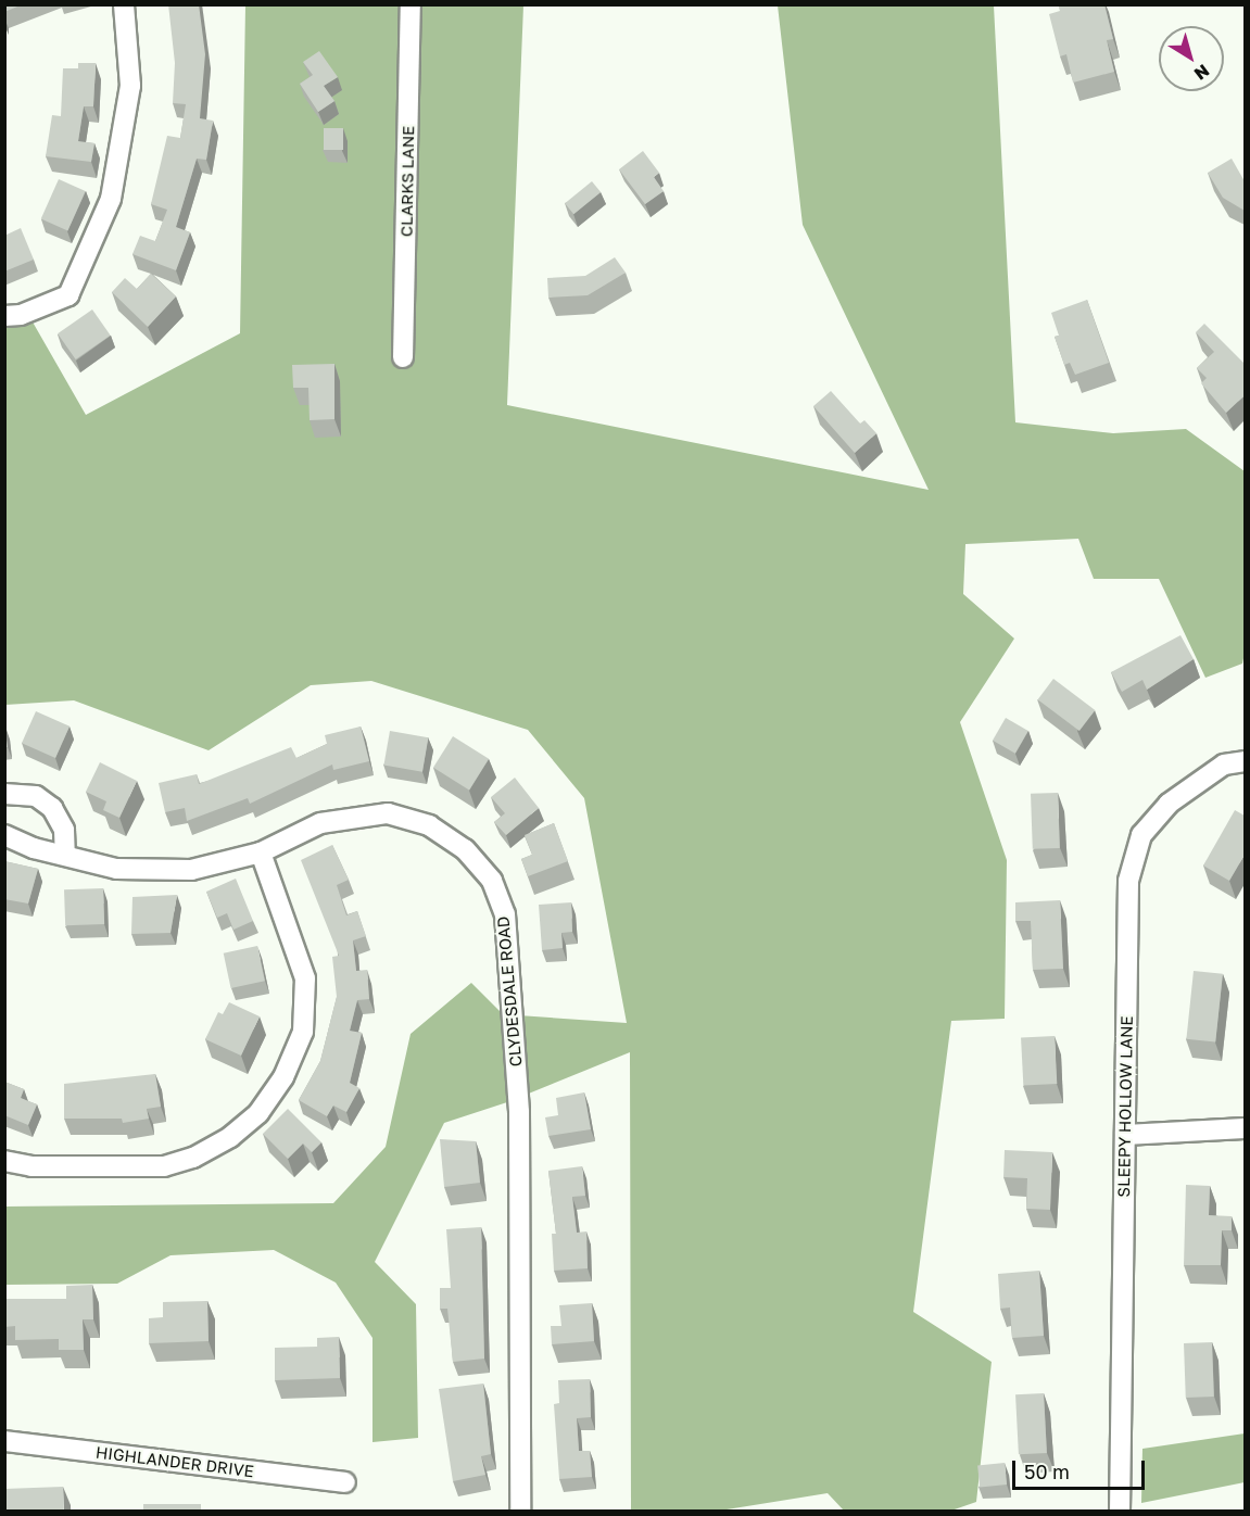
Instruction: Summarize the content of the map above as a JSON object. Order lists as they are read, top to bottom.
{
  "streets": {
    "street": [
      "CLARKS LANE",
      "CLYDESDALE ROAD",
      "SLEEPY HOLLOW LANE",
      "HIGHLANDER DRIVE"
    ]
  },
  "scale_bar": "50 m",
  "north": "bottom right"
}
